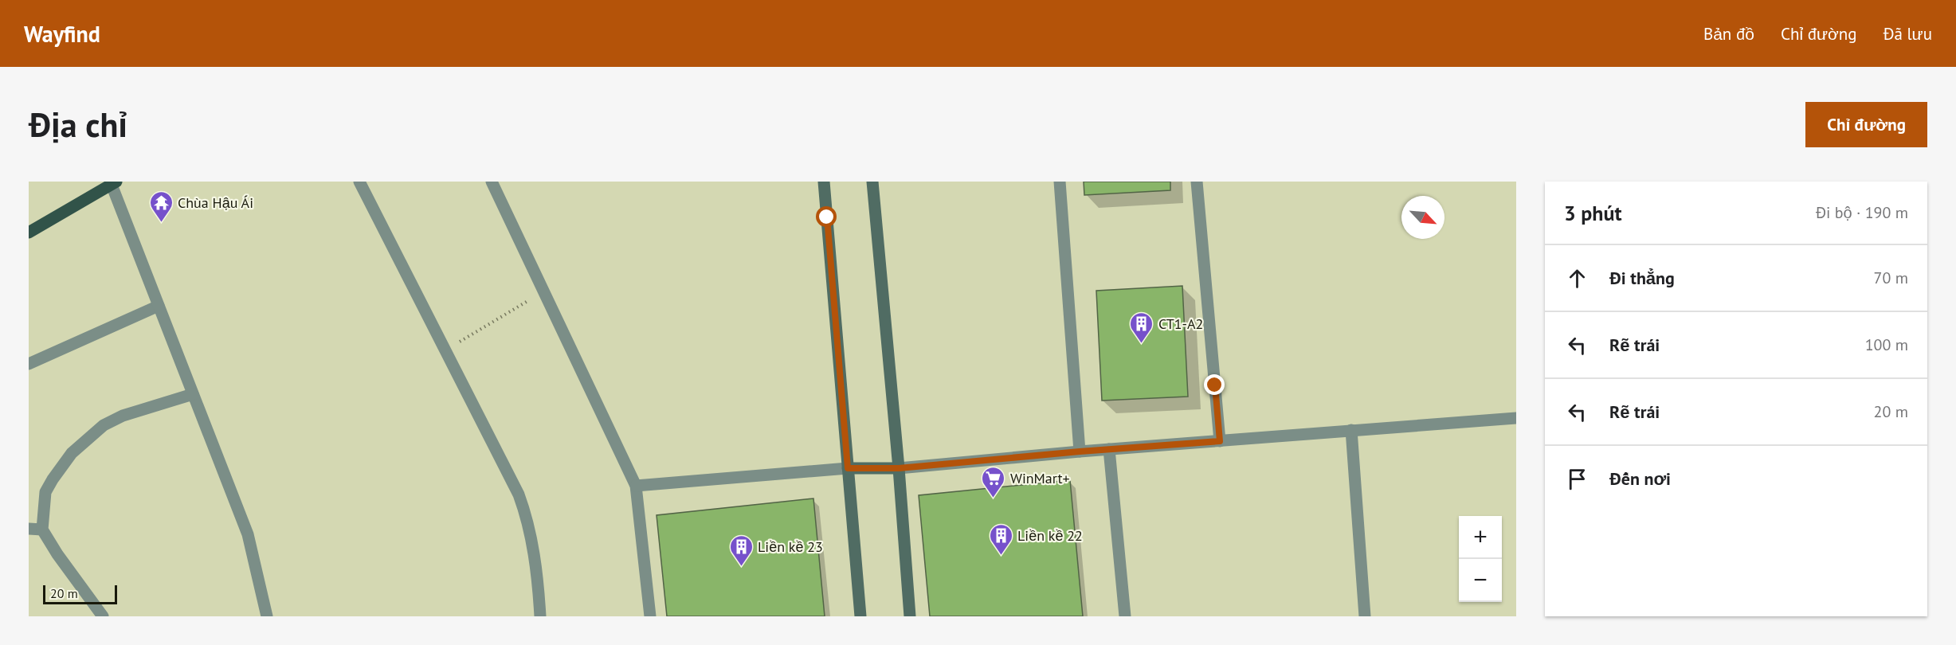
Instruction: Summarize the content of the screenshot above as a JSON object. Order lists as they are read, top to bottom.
{
  "places": {
    "temple": ["Chùa Hậu Ái"],
    "building": ["CT1-A2", "Liền kề 22", "Liền kề 23"],
    "supermarket": ["WinMart+"]
  },
  "scale_bar": "20 m",
  "north": "bottom right",
  "page": {
    "header": "Wayfind",
    "nav": ["Bản đồ", "Chỉ đường", "Đã lưu"],
    "buttons": "Chỉ đường",
    "title": "Địa chỉ",
    "heading": ["3 phút", "Đi bộ · 190 m"],
    "list": [
      ["Đi thẳng", "70 m"],
      ["Rẽ trái", "100 m"],
      ["Rẽ trái", "20 m"],
      "Đến nơi"
    ],
    "map_buttons": ["+", "−"],
    "scale": "20 m"
  }
}
